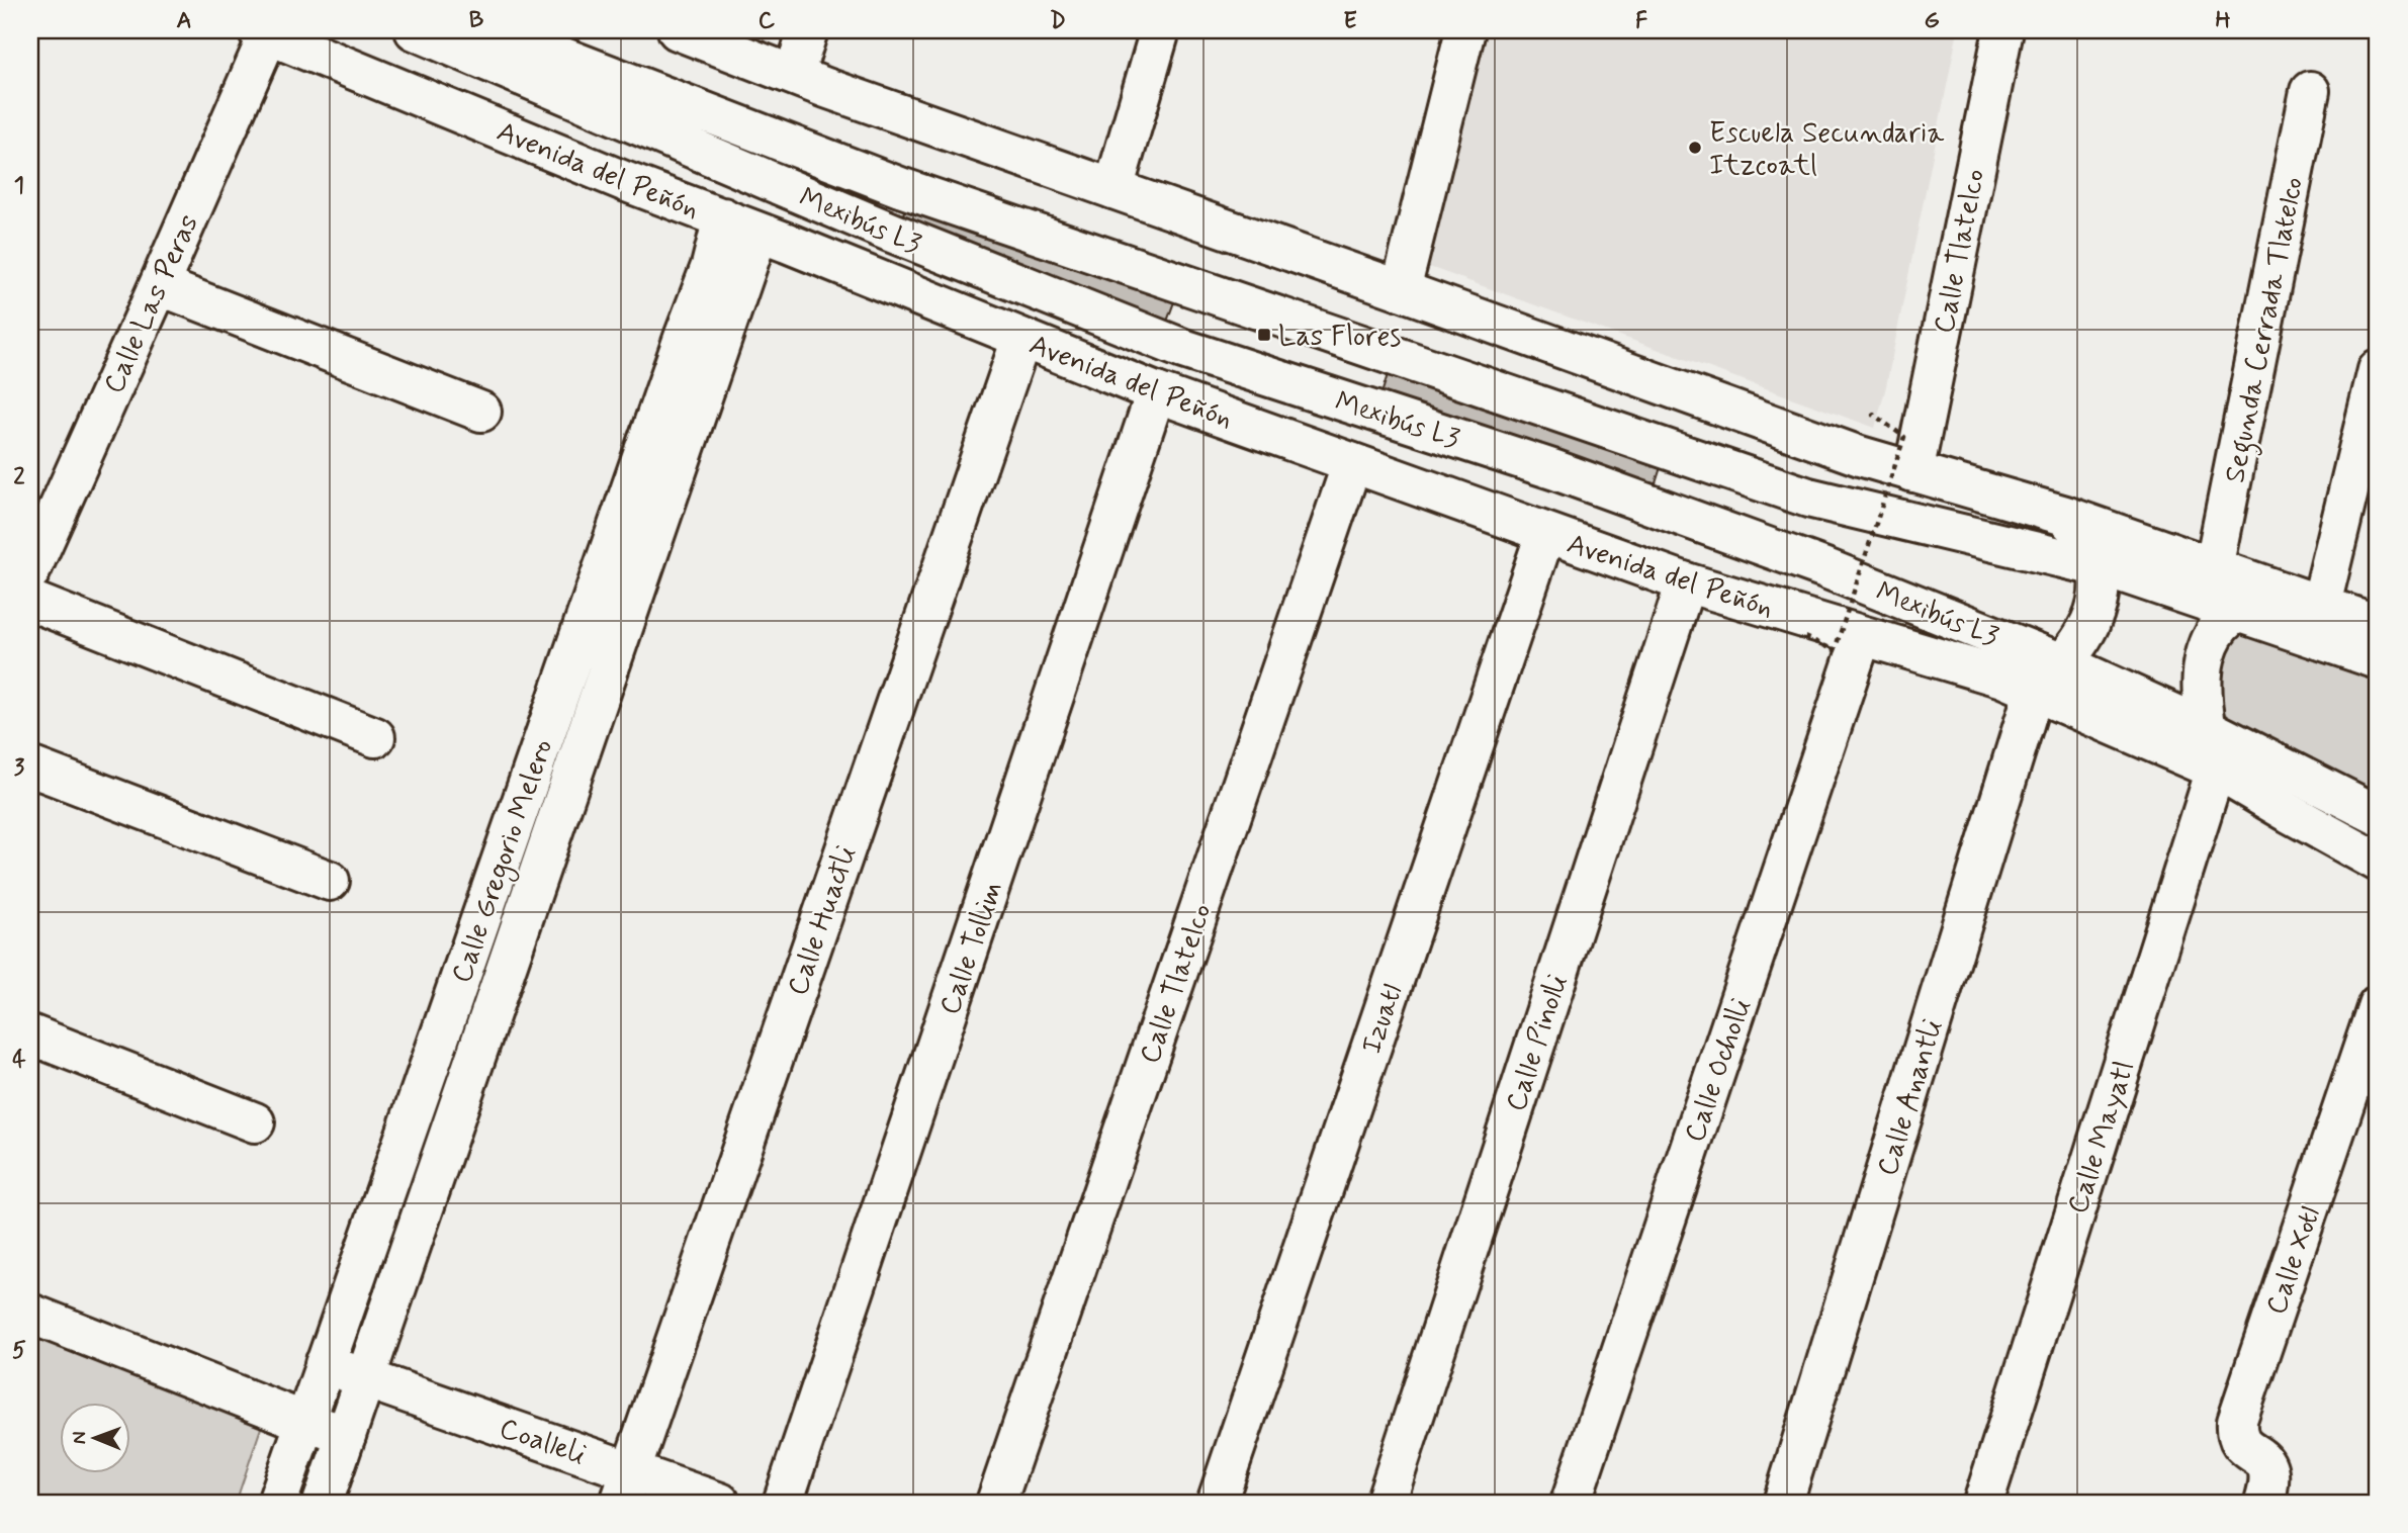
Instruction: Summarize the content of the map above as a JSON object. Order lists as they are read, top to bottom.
{
  "streets": {
    "street": [
      "Avenida del Peñón",
      "Mexibús L3",
      "Calle Tlatelco",
      "Calle Las Peras",
      "Segunda Cerrada Tlatelco",
      "Calle Gregorio Melero",
      "Calle Huactli",
      "Calle Tollim",
      "Izuatl",
      "Calle Pinolli",
      "Calle Ocholli",
      "Calle Anantli",
      "Calle Mayatl",
      "Calle Xotl",
      "Coalleli"
    ]
  },
  "crossings": [
    ["Avenida del Peñón", "Calle Tlatelco"],
    ["Avenida del Peñón", "Calle Las Peras"],
    ["Avenida del Peñón", "Calle Gregorio Melero"],
    ["Avenida del Peñón", "Calle Huactli"],
    ["Avenida del Peñón", "Calle Tollim"],
    ["Avenida del Peñón", "Izuatl"],
    ["Avenida del Peñón", "Calle Pinolli"],
    ["Avenida del Peñón", "Calle Ocholli"],
    ["Avenida del Peñón", "Calle Anantli"],
    ["Avenida del Peñón", "Calle Mayatl"],
    ["Calle Gregorio Melero", "Coalleli"],
    ["Calle Huactli", "Coalleli"]
  ],
  "places": {
    "other": ["Escuela Secundaria Itzcoatl"],
    "transit": ["Las Flores"]
  },
  "north": "left",
  "grid": {
    "columns": [
      "A",
      "B",
      "C",
      "D",
      "E",
      "F",
      "G",
      "H"
    ],
    "rows": [
      "1",
      "2",
      "3",
      "4",
      "5"
    ]
  }
}
